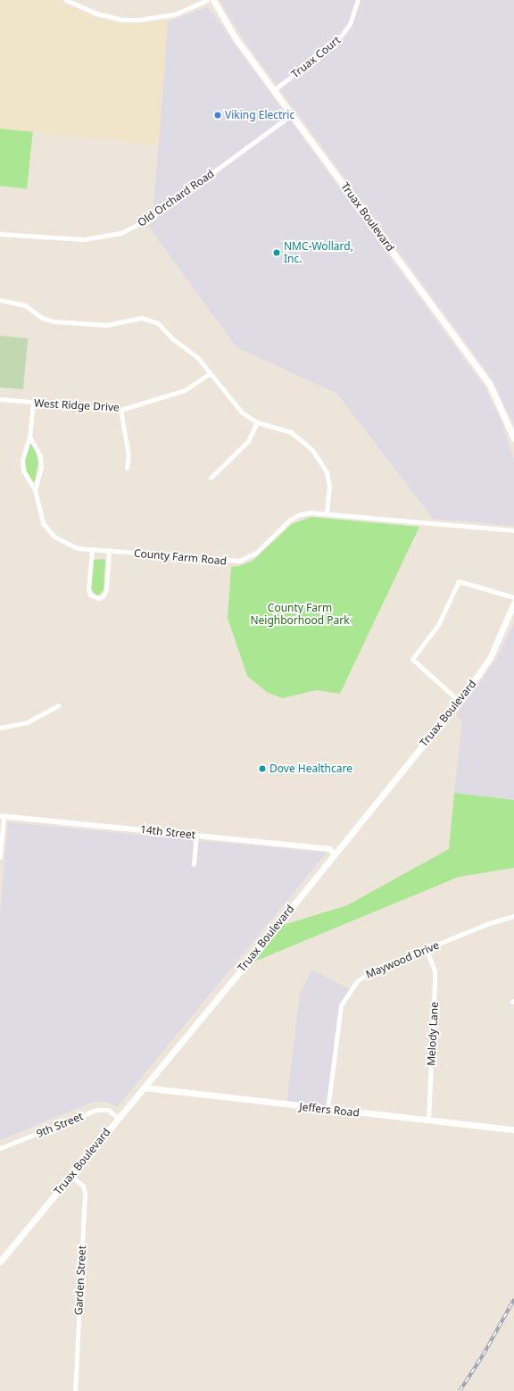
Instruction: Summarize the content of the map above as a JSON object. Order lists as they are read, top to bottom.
{
  "streets": {
    "main road": ["Truax Boulevard", "Jeffers Road"],
    "street": [
      "Truax Court",
      "Old Orchard Road",
      "West Ridge Drive",
      "County Farm Road",
      "14th Street",
      "Maywood Drive",
      "Melody Lane",
      "9th Street",
      "Garden Street"
    ]
  },
  "crossings": [
    ["Truax Court", "Truax Boulevard"],
    ["Old Orchard Road", "Truax Boulevard"],
    ["Truax Boulevard", "14th Street"],
    ["Truax Boulevard", "Jeffers Road"],
    ["Truax Boulevard", "9th Street"],
    ["Truax Boulevard", "Garden Street"],
    ["West Ridge Drive", "County Farm Road"],
    ["Maywood Drive", "Melody Lane"],
    ["Maywood Drive", "Jeffers Road"],
    ["Melody Lane", "Jeffers Road"]
  ],
  "parks": ["County Farm Neighborhood Park"],
  "places": ["Viking Electric", "NMC-Wollard, Inc.", "Dove Healthcare"]
}
